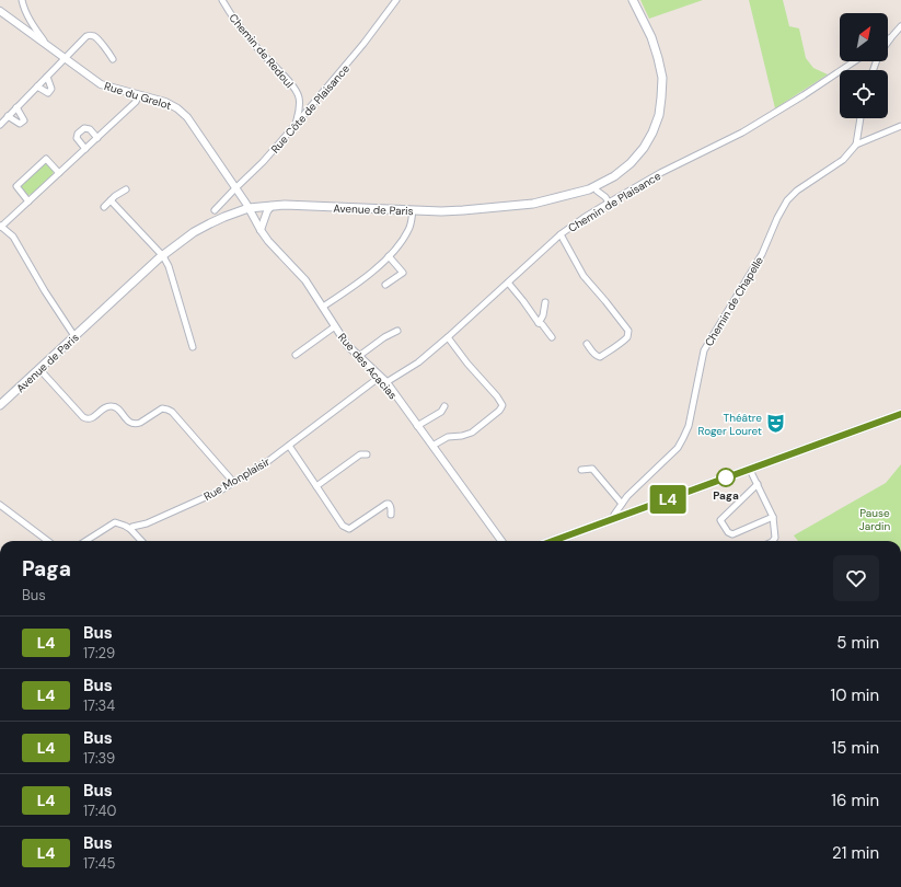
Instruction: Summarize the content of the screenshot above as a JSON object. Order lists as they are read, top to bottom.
{
  "streets": {
    "main road": ["Avenue de Paris"],
    "street": [
      "Chemin de Redoul",
      "Rue du Grelot",
      "Rue Côte de Plaisance",
      "Chemin de Plaisance",
      "Chemin de Chapelle",
      "Rue des Acacias",
      "Rue Monplaisir"
    ]
  },
  "crossings": [
    ["Chemin de Redoul", "Rue Côte de Plaisance"],
    ["Rue du Grelot", "Rue Côte de Plaisance"],
    ["Rue du Grelot", "Avenue de Paris"],
    ["Rue du Grelot", "Rue des Acacias"],
    ["Chemin de Plaisance", "Rue des Acacias"],
    ["Avenue de Paris", "Rue des Acacias"],
    ["Rue des Acacias", "Rue Monplaisir"]
  ],
  "parks": ["Pause Jardin"],
  "places": {
    "theatre": ["Théâtre Roger Louret"],
    "other": ["Paga"]
  },
  "lines": ["bus line L4"],
  "north": "top right",
  "page": {
    "on_map": "L4",
    "heading": ["Paga", "Bus"],
    "list": [
      {
        "mark": "L4",
        "name": "Bus",
        "note": "17:29",
        "value": "5 min"
      },
      {
        "mark": "L4",
        "name": "Bus",
        "note": "17:34",
        "value": "10 min"
      },
      {
        "mark": "L4",
        "name": "Bus",
        "note": "17:39",
        "value": "15 min"
      },
      {
        "mark": "L4",
        "name": "Bus",
        "note": "17:40",
        "value": "16 min"
      },
      {
        "mark": "L4",
        "name": "Bus",
        "note": "17:45",
        "value": "21 min"
      }
    ]
  }
}
